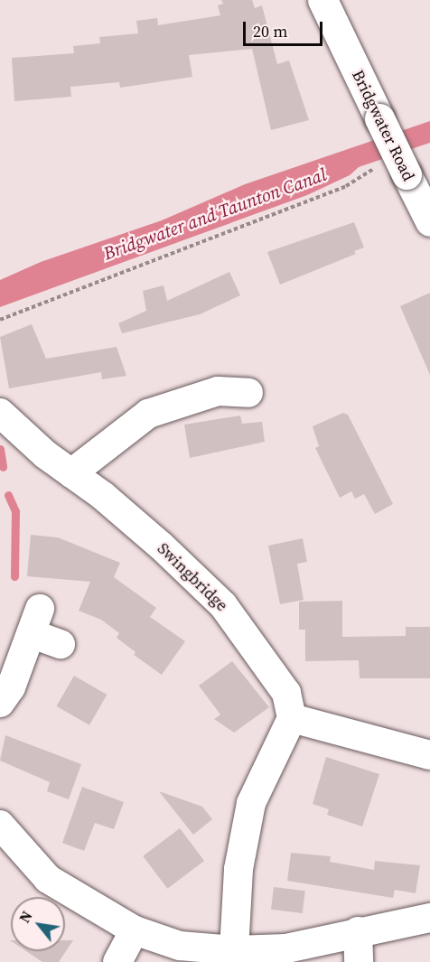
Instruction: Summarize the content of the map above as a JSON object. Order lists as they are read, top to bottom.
{
  "streets": {
    "main road": ["Bridgwater Road"],
    "street": ["Swingbridge"]
  },
  "water": ["Bridgwater and Taunton Canal"],
  "scale_bar": "20 m",
  "north": "top left"
}
